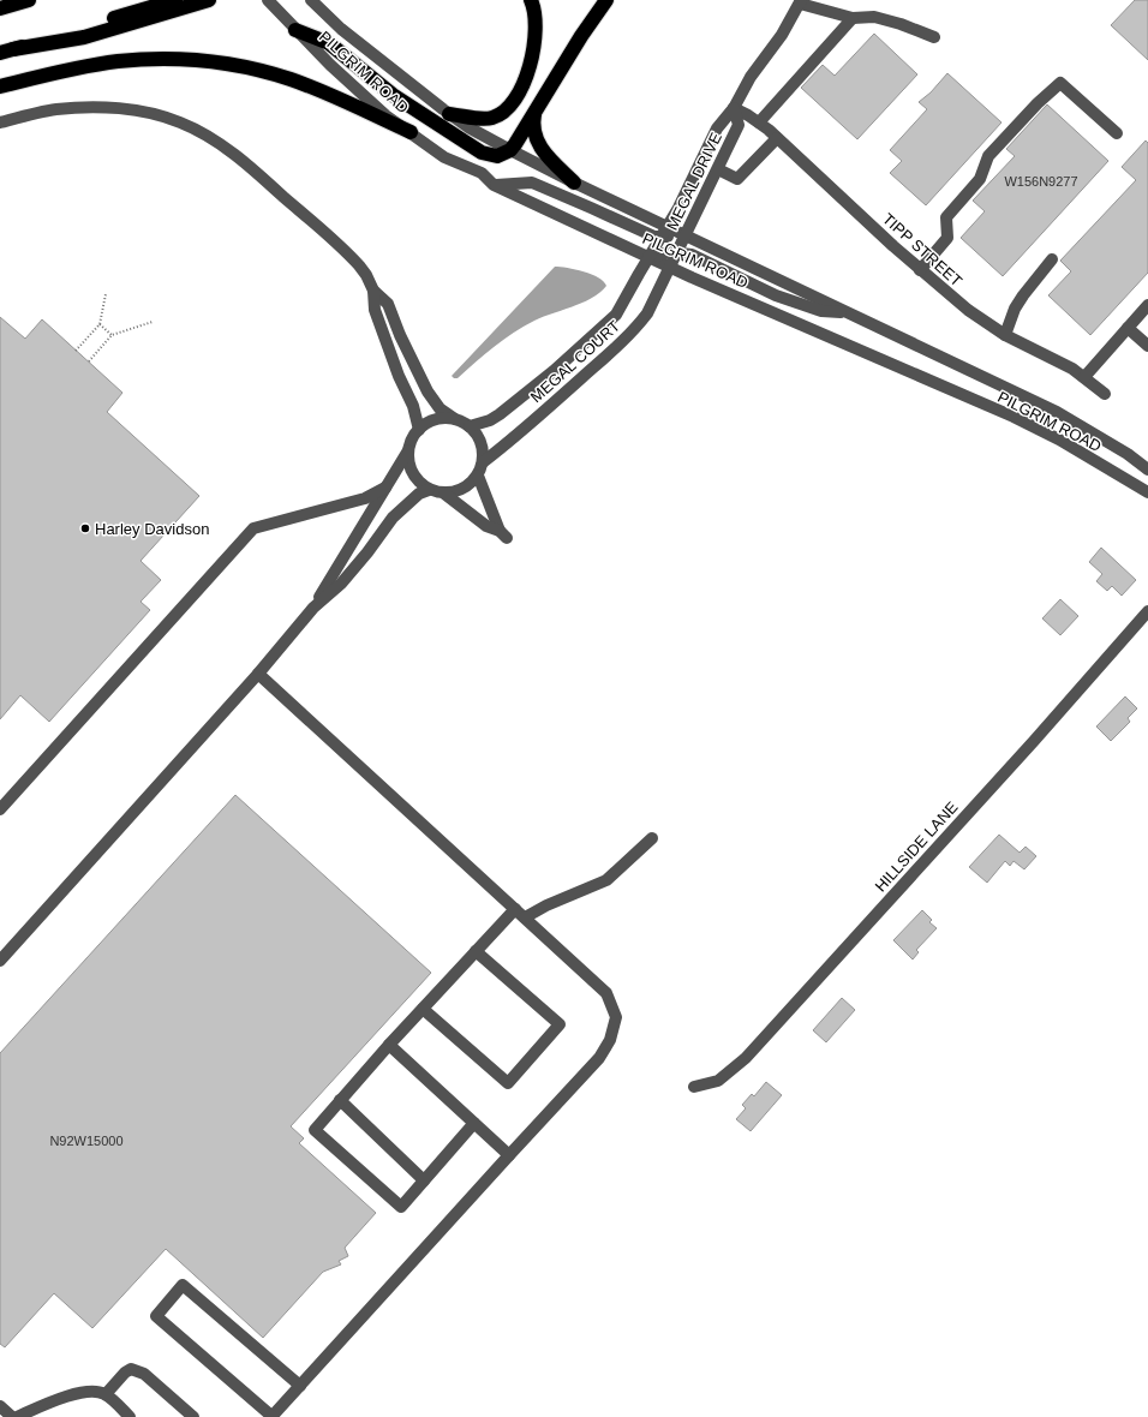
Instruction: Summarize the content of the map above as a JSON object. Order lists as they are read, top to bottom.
{
  "streets": {
    "street": [
      "PILGRIM ROAD",
      "MEGAL DRIVE",
      "TIPP STREET",
      "MEGAL COURT",
      "HILLSIDE LANE"
    ]
  },
  "crossings": [
    ["PILGRIM ROAD", "MEGAL DRIVE"],
    ["PILGRIM ROAD", "MEGAL COURT"],
    ["MEGAL DRIVE", "TIPP STREET"],
    ["MEGAL DRIVE", "MEGAL COURT"]
  ],
  "places": ["Harley Davidson"],
  "house_numbers": ["W156N9277", "N92W15000"]
}
